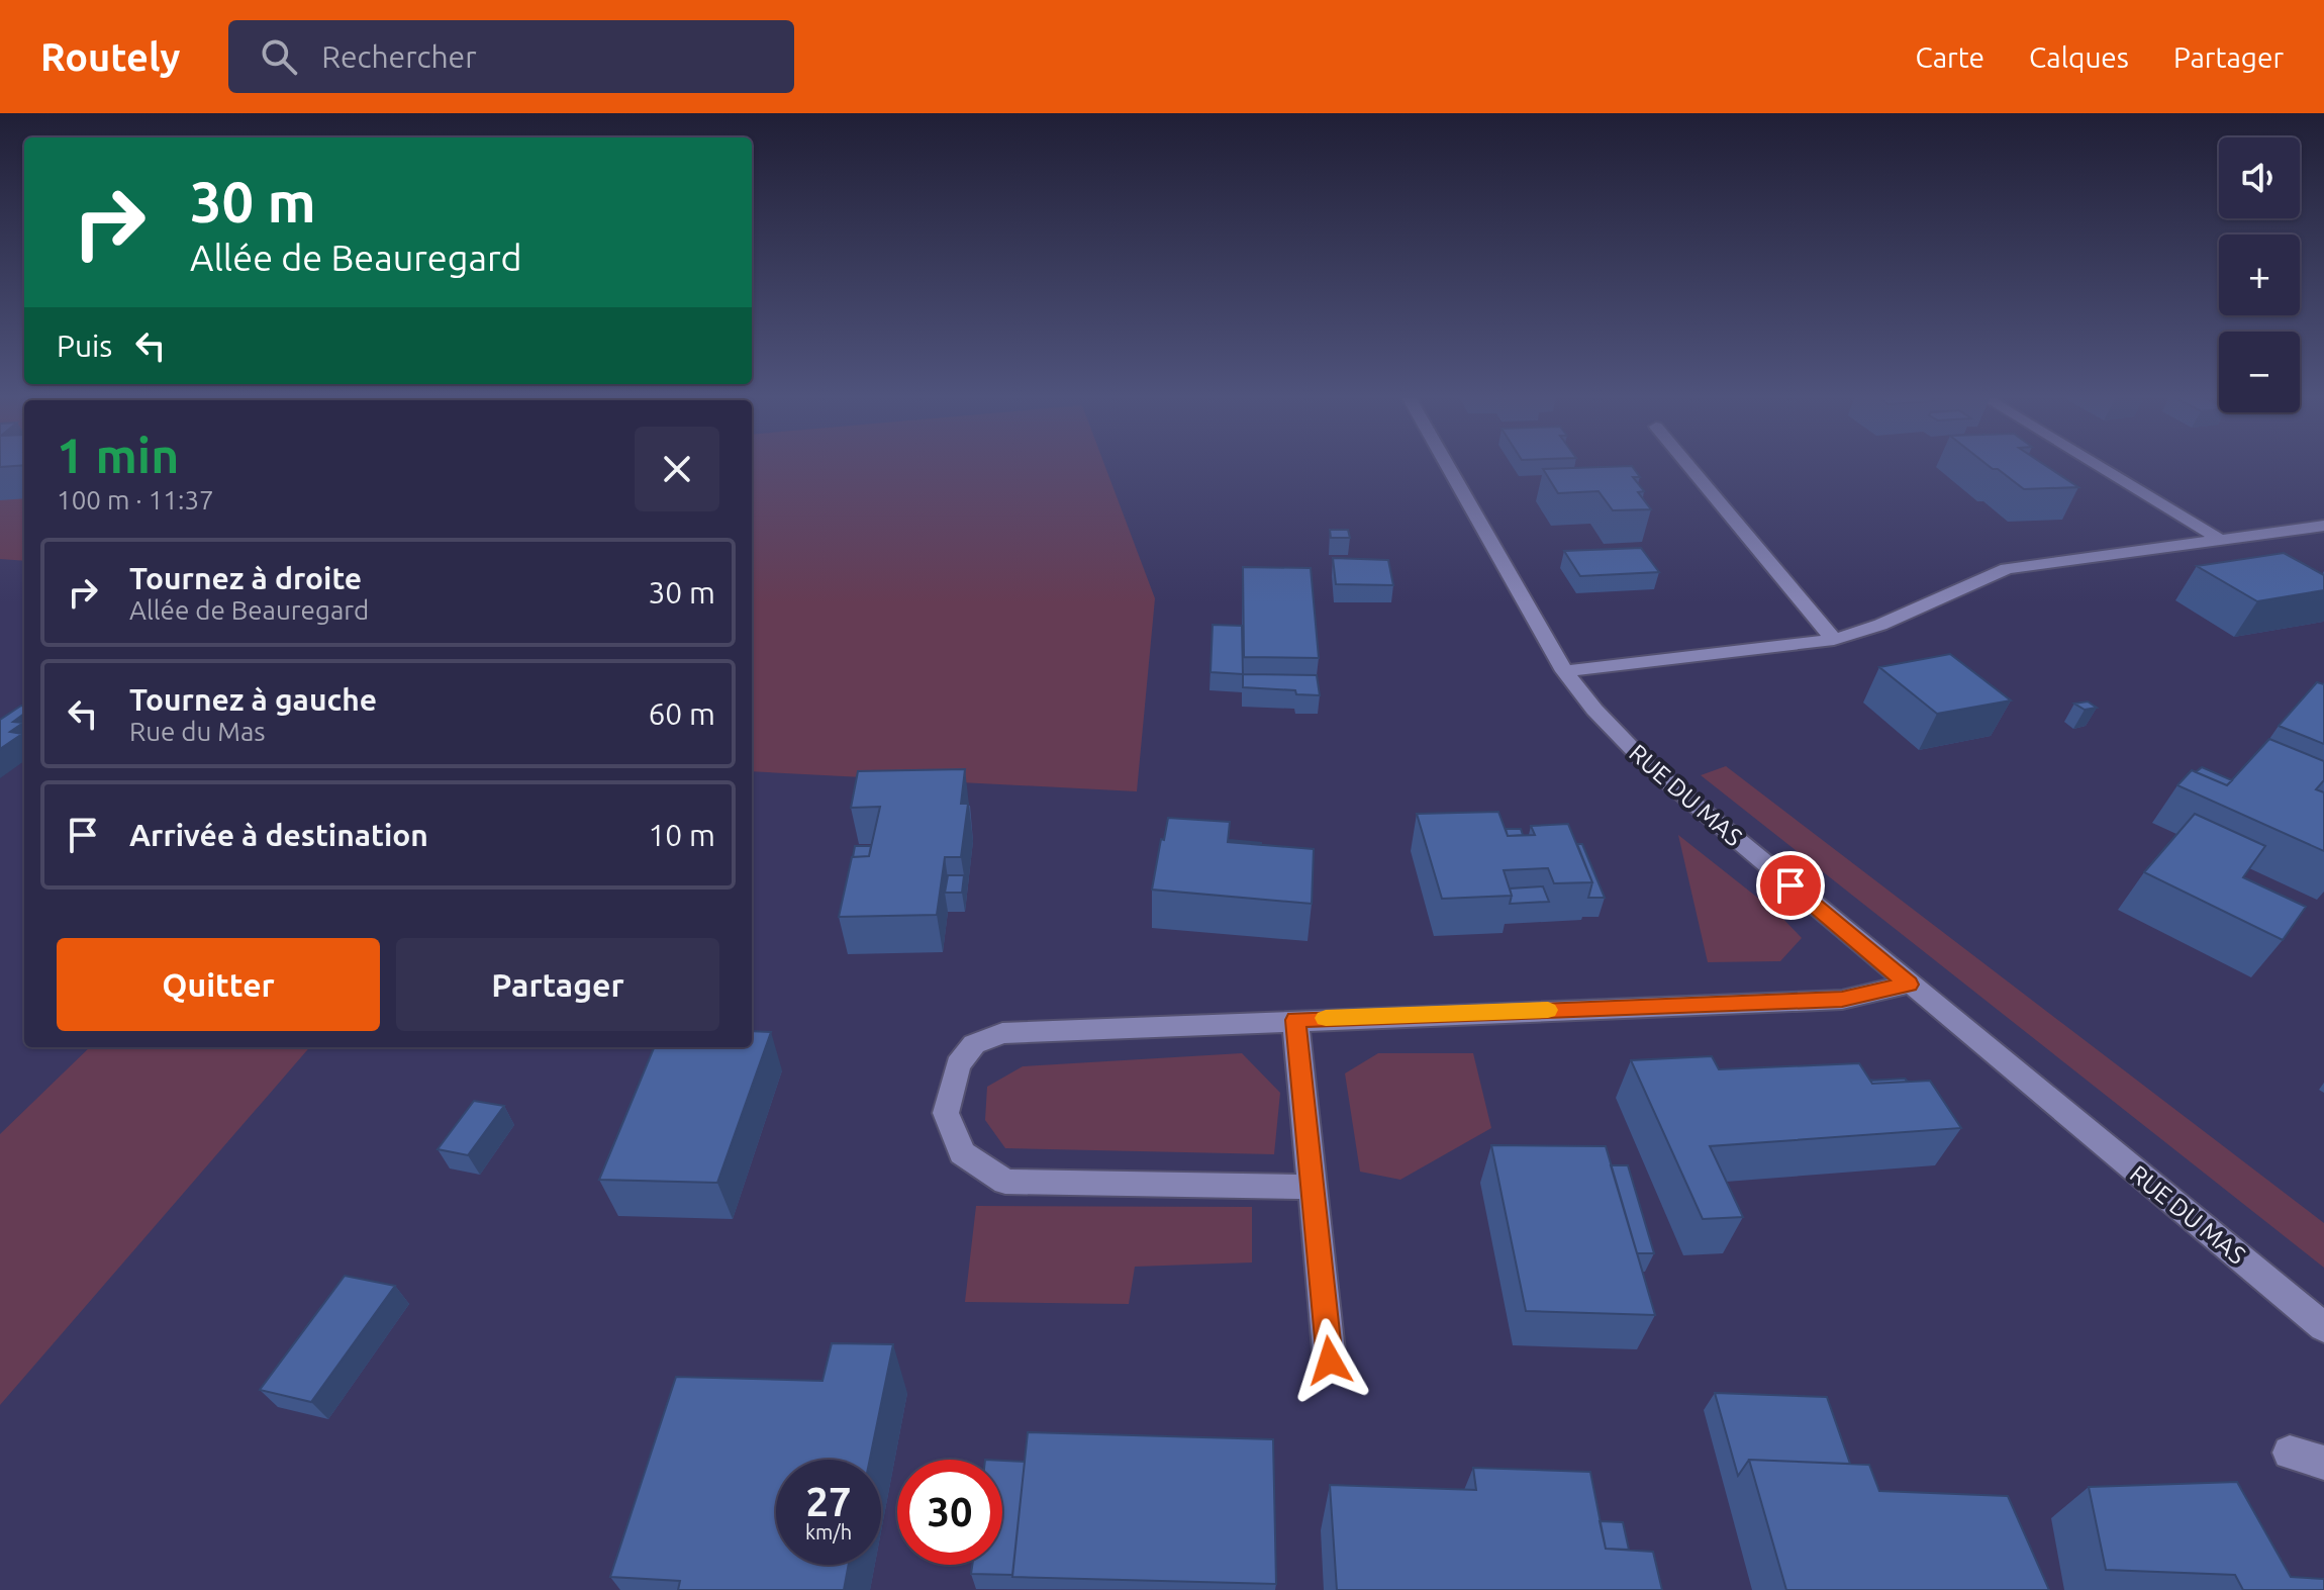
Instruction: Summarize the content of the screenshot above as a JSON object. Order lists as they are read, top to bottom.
{
  "streets": {
    "street": ["RUE DU MAS"]
  },
  "page": {
    "header": "Routely",
    "search": "Rechercher",
    "nav": ["Carte", "Calques", "Partager"],
    "map_buttons": ["+", "−"],
    "turn": ["30 m", "Allée de Beauregard"],
    "then": "Puis",
    "heading": ["1 min", "100 m · 11:37"],
    "list": [
      {
        "name": "Tournez à droite",
        "note": "Allée de Beauregard",
        "value": "30 m"
      },
      {
        "name": "Tournez à gauche",
        "note": "Rue du Mas",
        "value": "60 m"
      },
      {
        "name": "Arrivée à destination",
        "value": "10 m"
      }
    ],
    "buttons": ["Quitter", "Partager"],
    "speed": "27 km/h",
    "limit": "30"
  }
}
